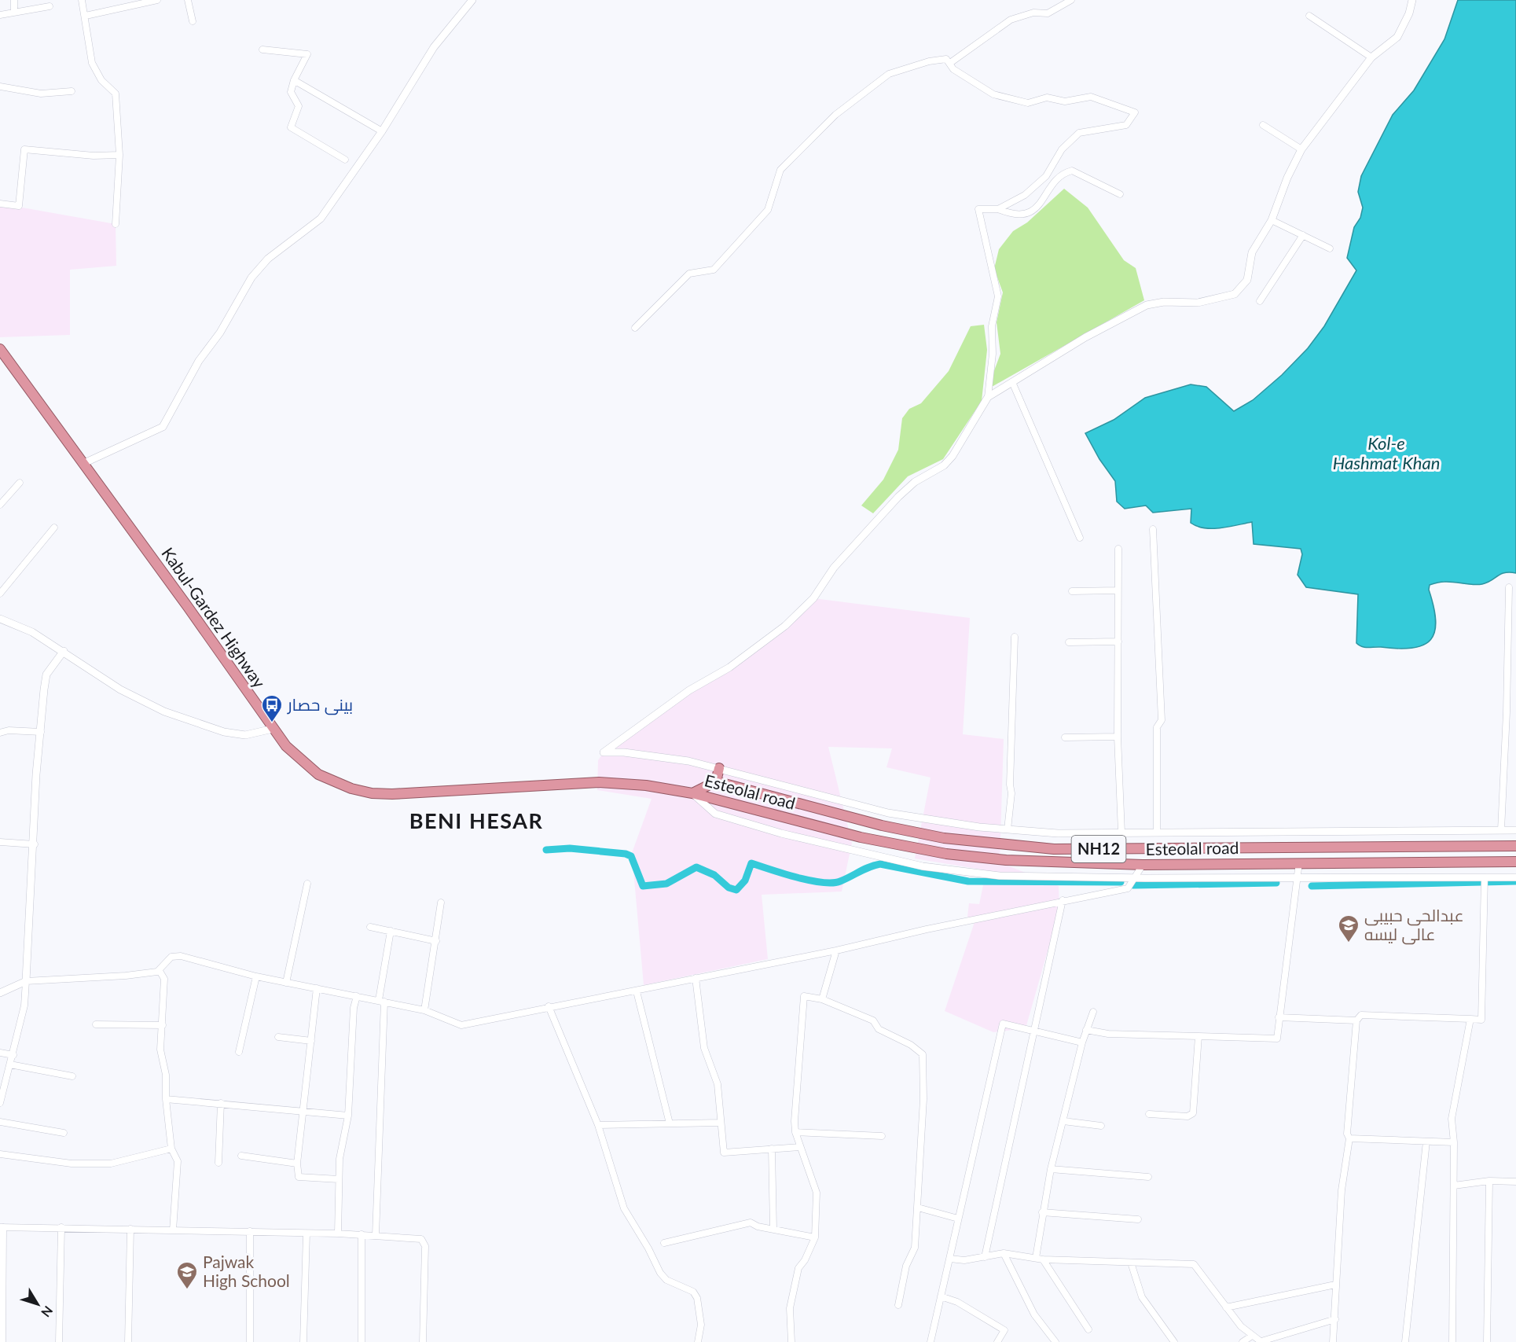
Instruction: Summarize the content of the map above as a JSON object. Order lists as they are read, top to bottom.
{
  "streets": {
    "highway": ["Kabul-Gardez Highway", "Esteolal road", "NH12"]
  },
  "crossings": [
    ["Kabul-Gardez Highway", "Esteolal road"]
  ],
  "districts": ["BENI HESAR"],
  "water": ["Kol-e Hashmat Khan"],
  "places": {
    "bus stop": ["بینی حصار"],
    "school or university": ["عبدالحی حبیبی عالی لیسه", "Pajwak High School"]
  },
  "north": "bottom right"
}
